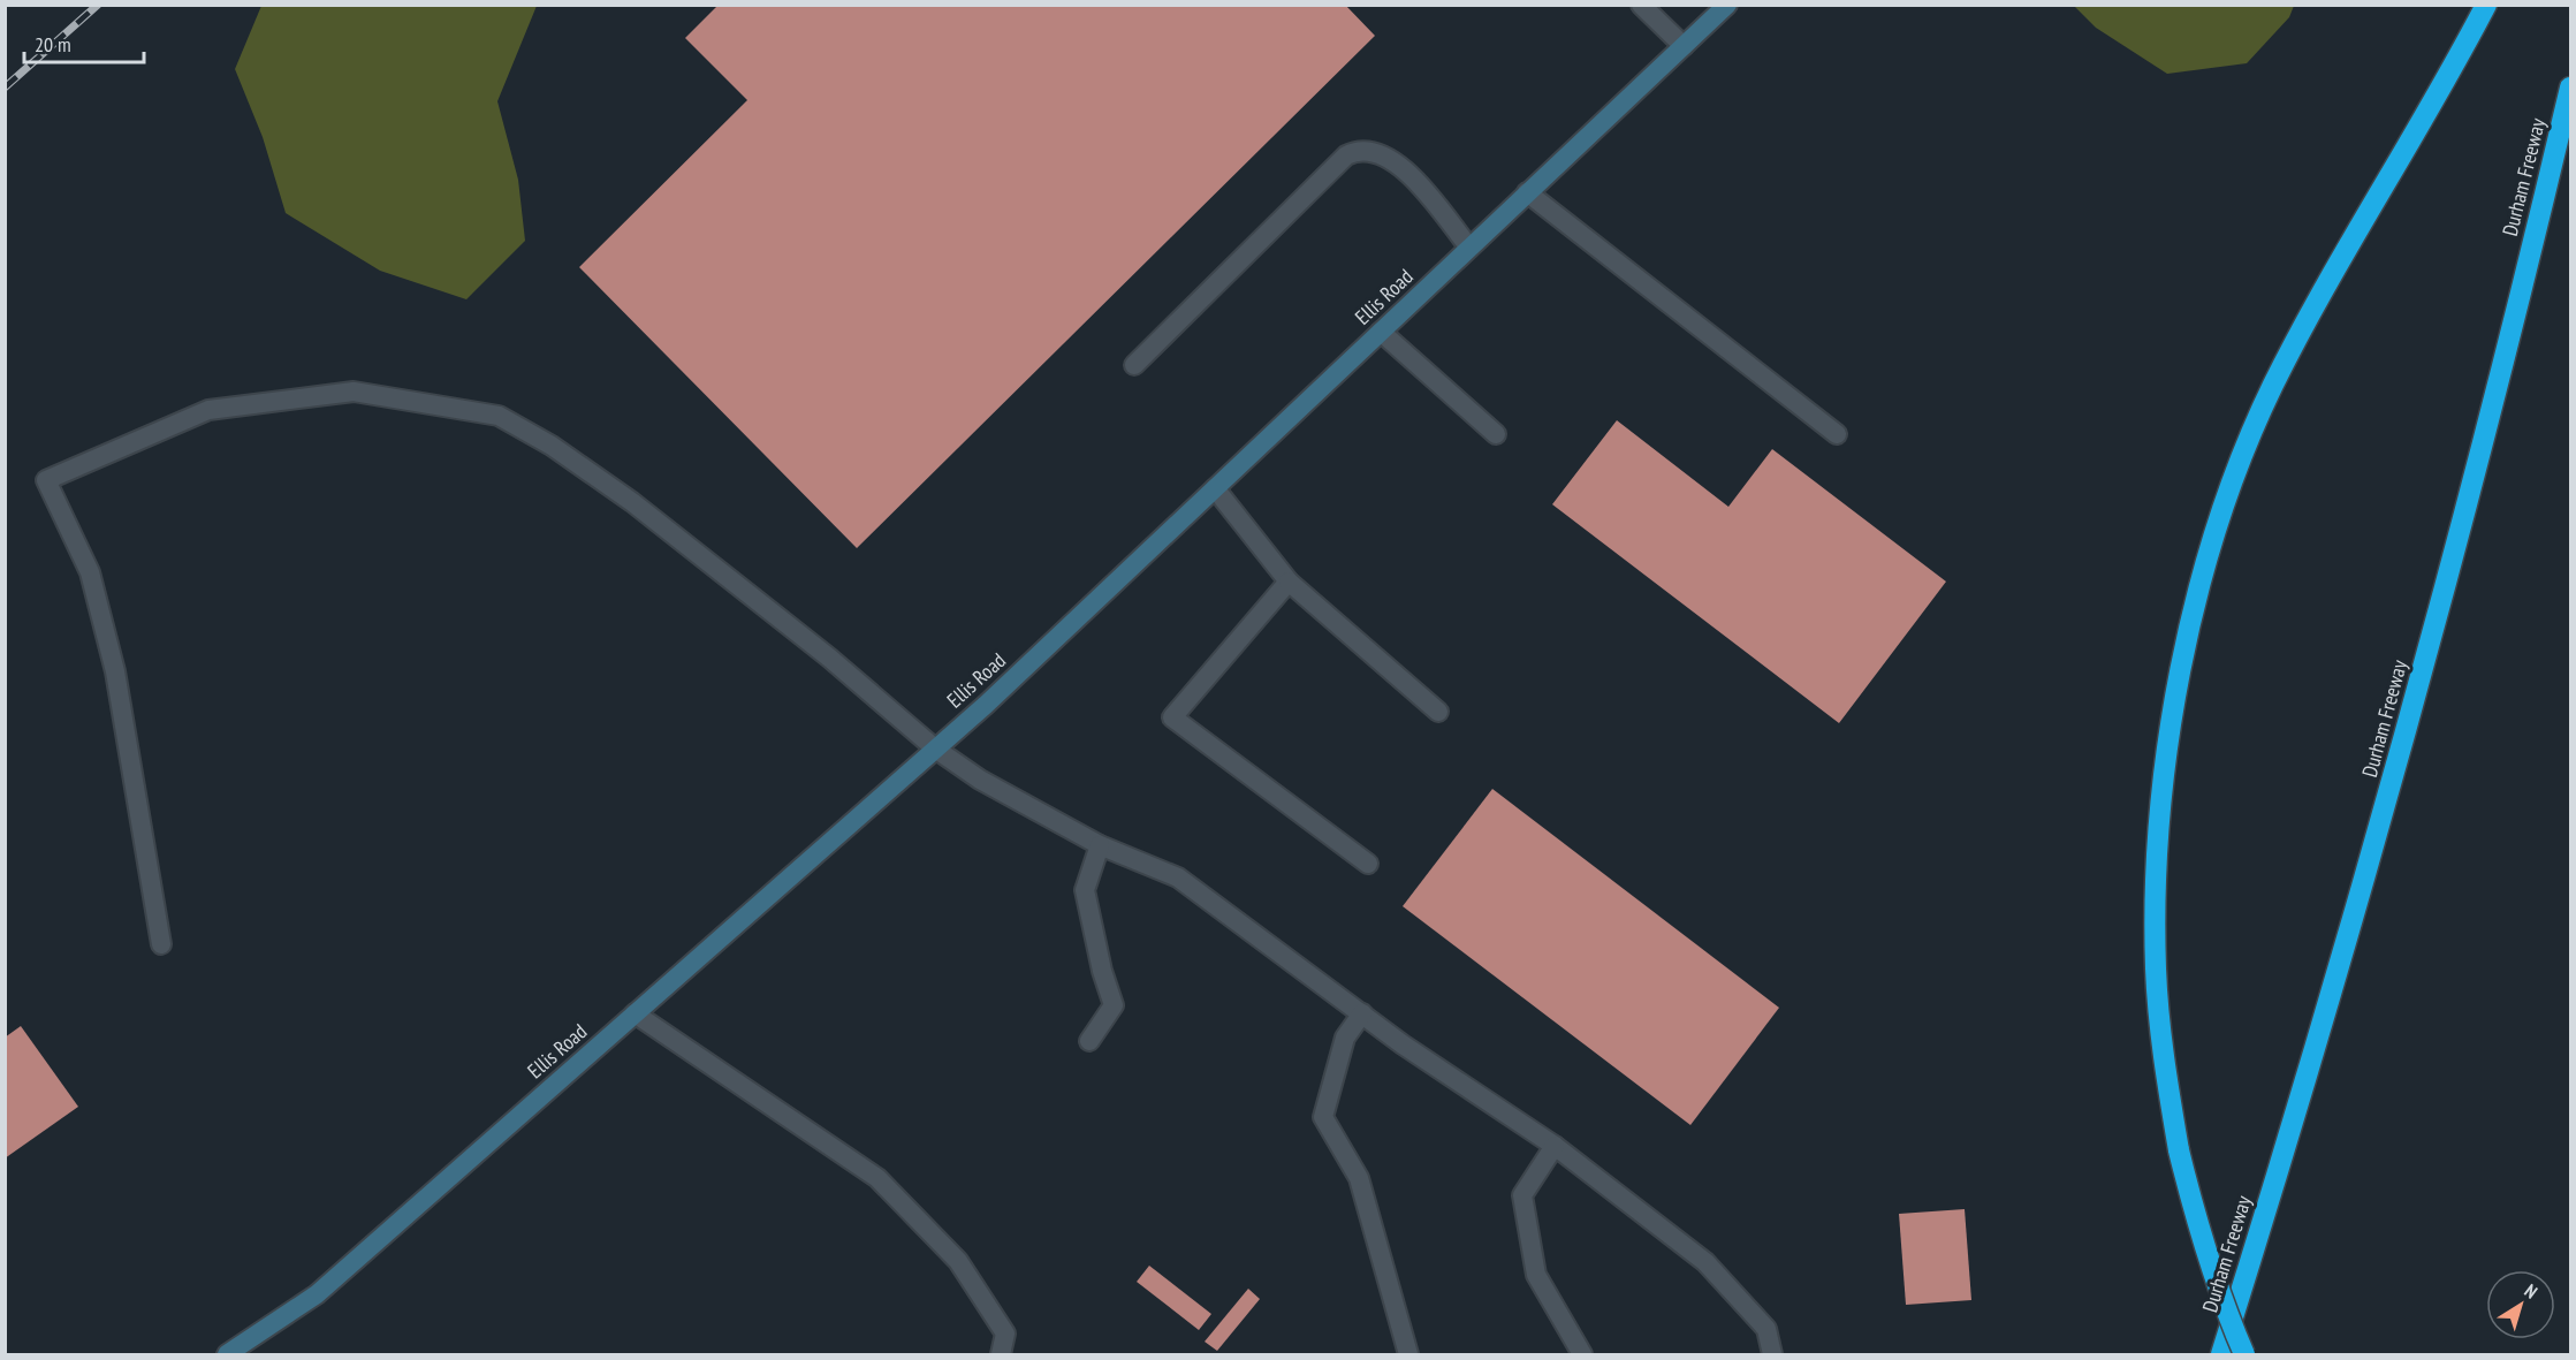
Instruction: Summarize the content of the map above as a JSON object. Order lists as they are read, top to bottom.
{
  "streets": {
    "highway": ["Durham Freeway"],
    "main road": ["Ellis Road"]
  },
  "scale_bar": "20 m",
  "north": "top right"
}
